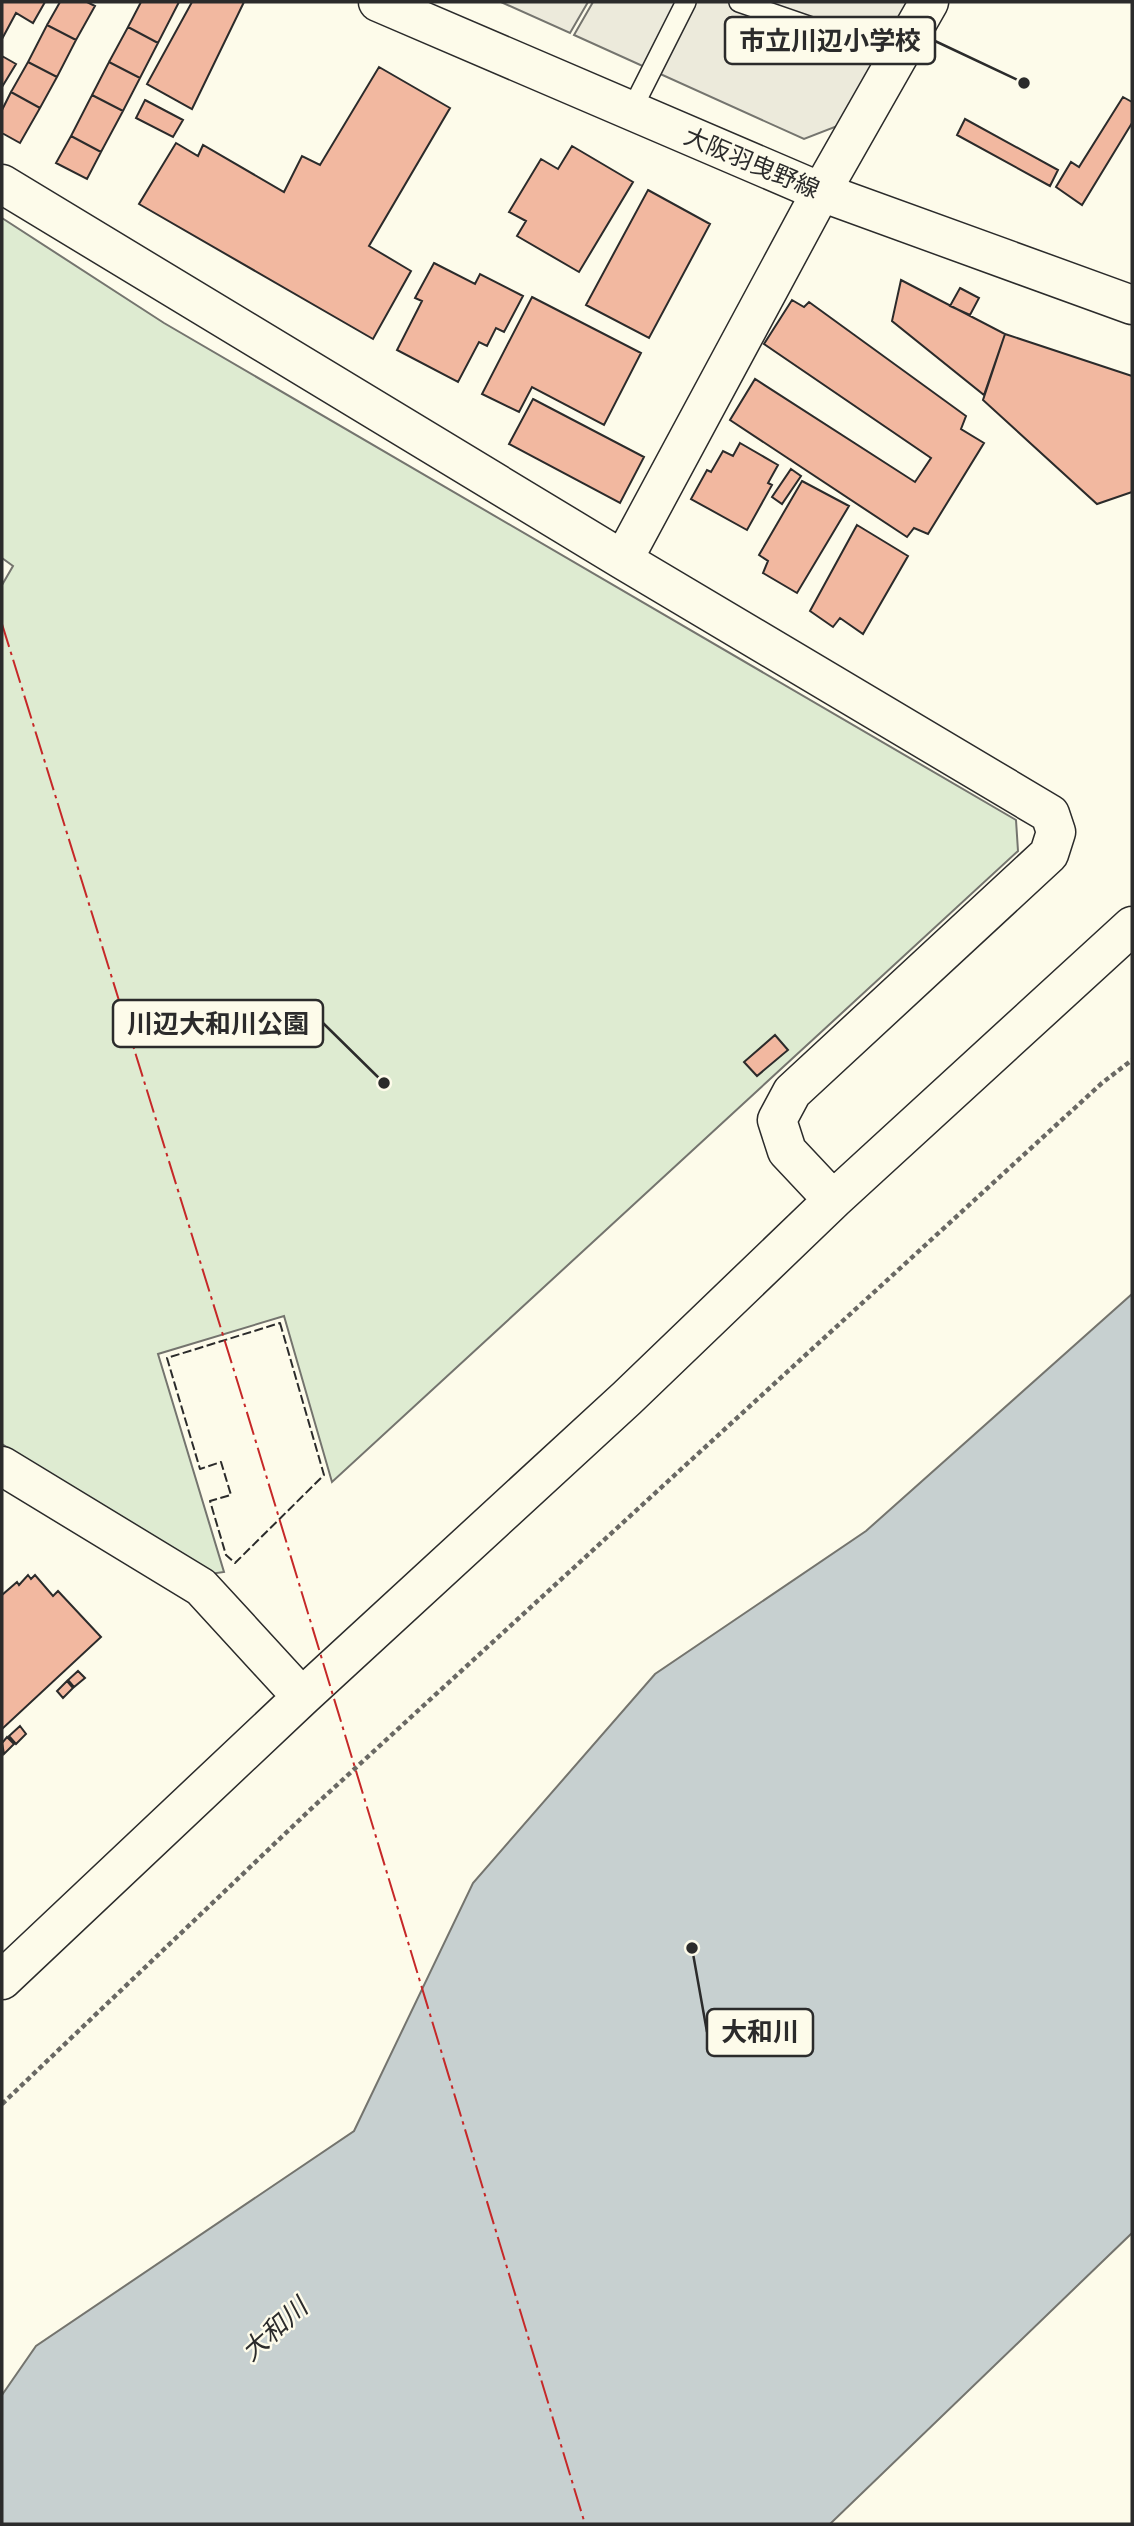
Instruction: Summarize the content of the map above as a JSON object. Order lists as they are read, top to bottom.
{
  "streets": {
    "street": ["大阪羽曳野線"]
  },
  "water": ["大和川"],
  "places": ["市立川辺小学校", "川辺大和川公園", "大和川"]
}
